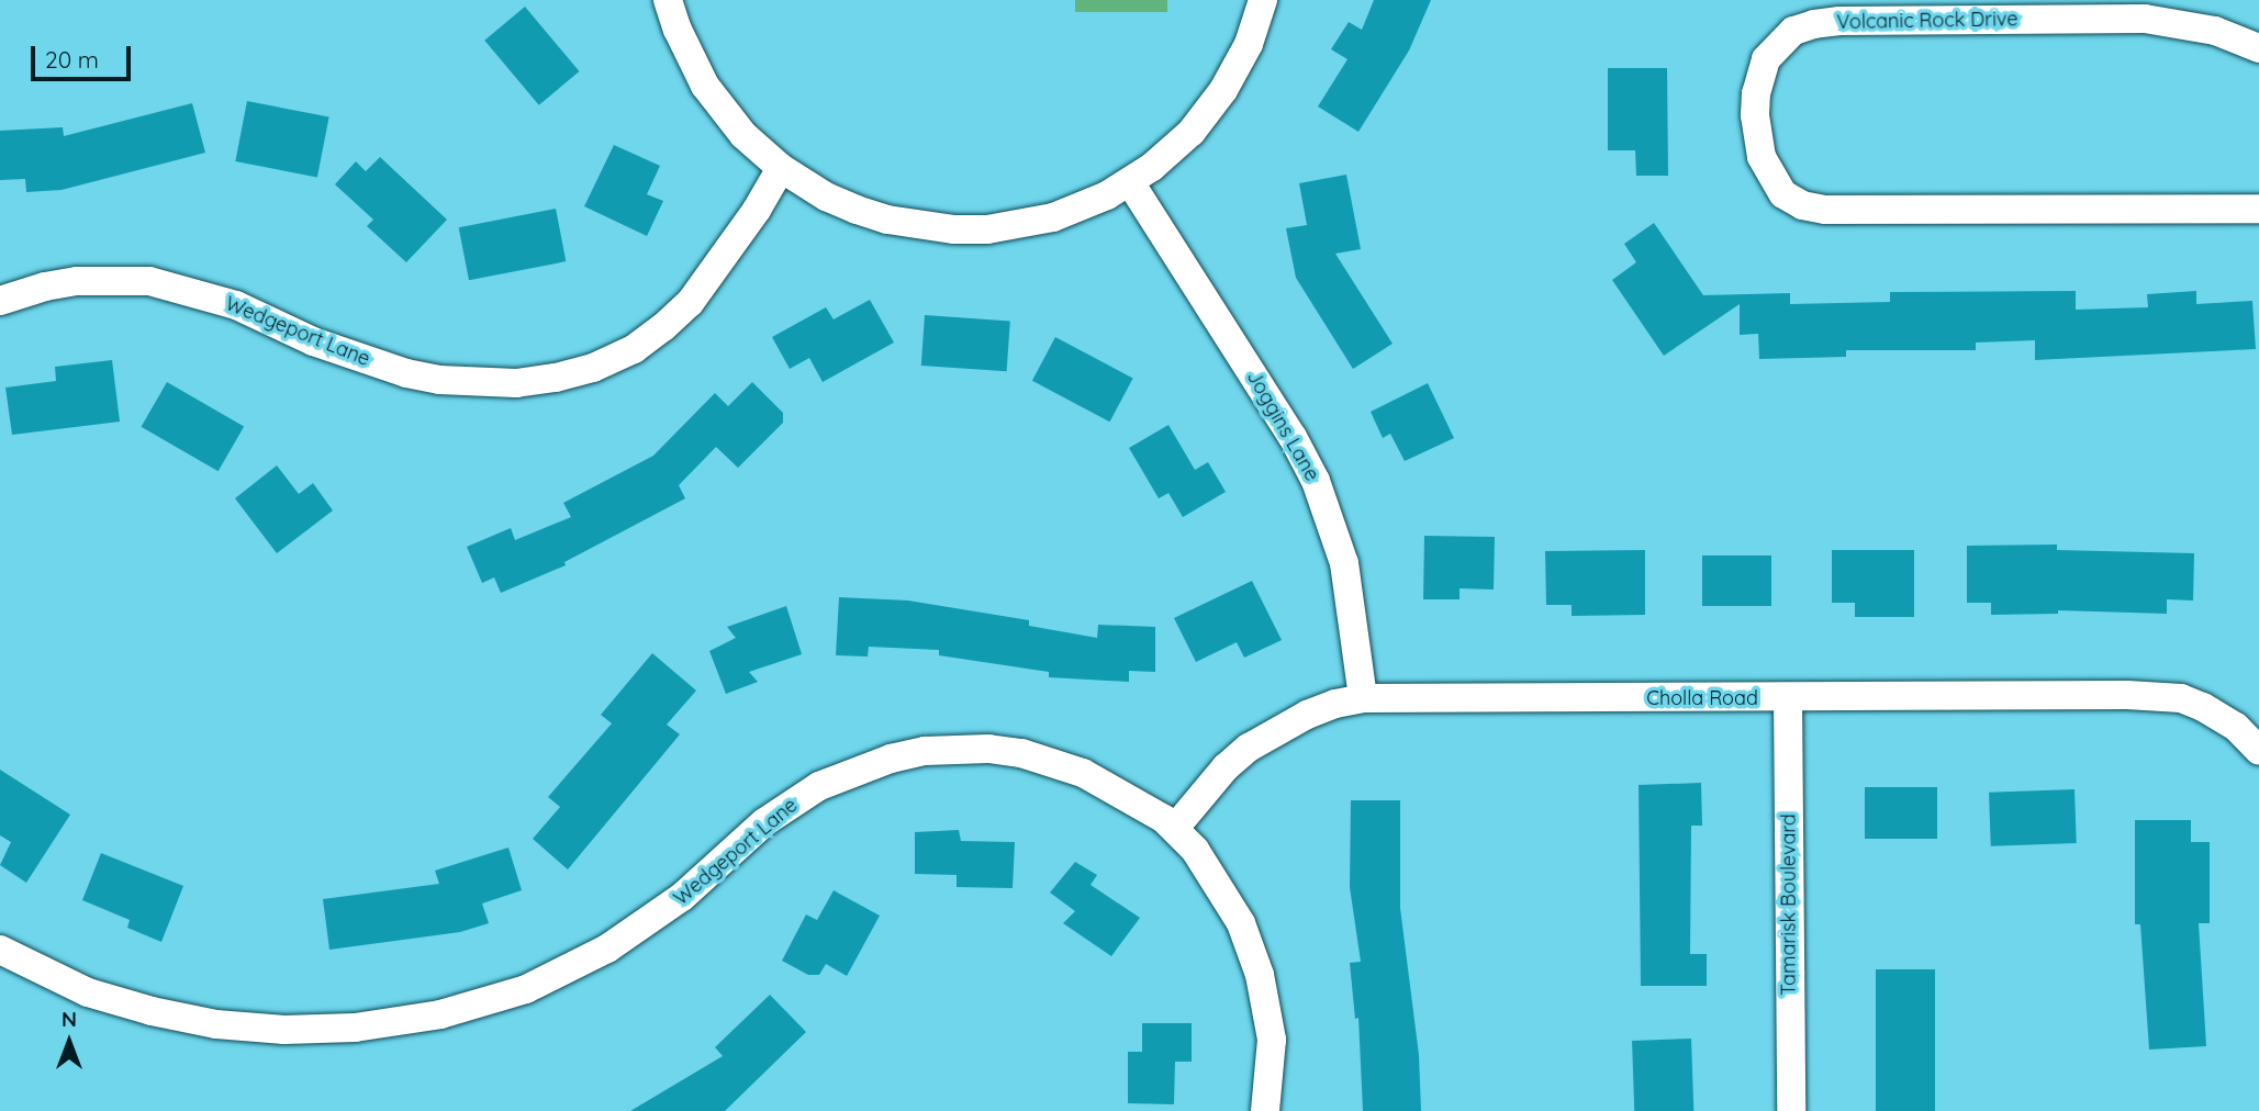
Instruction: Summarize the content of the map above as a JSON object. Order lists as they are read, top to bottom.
{
  "streets": {
    "street": [
      "Volcanic Rock Drive",
      "Wedgeport Lane",
      "Joggins Lane",
      "Cholla Road",
      "Tamarisk Boulevard"
    ]
  },
  "crossings": [
    ["Wedgeport Lane", "Cholla Road"],
    ["Joggins Lane", "Cholla Road"],
    ["Cholla Road", "Tamarisk Boulevard"]
  ],
  "scale_bar": "20 m",
  "north": "top"
}
